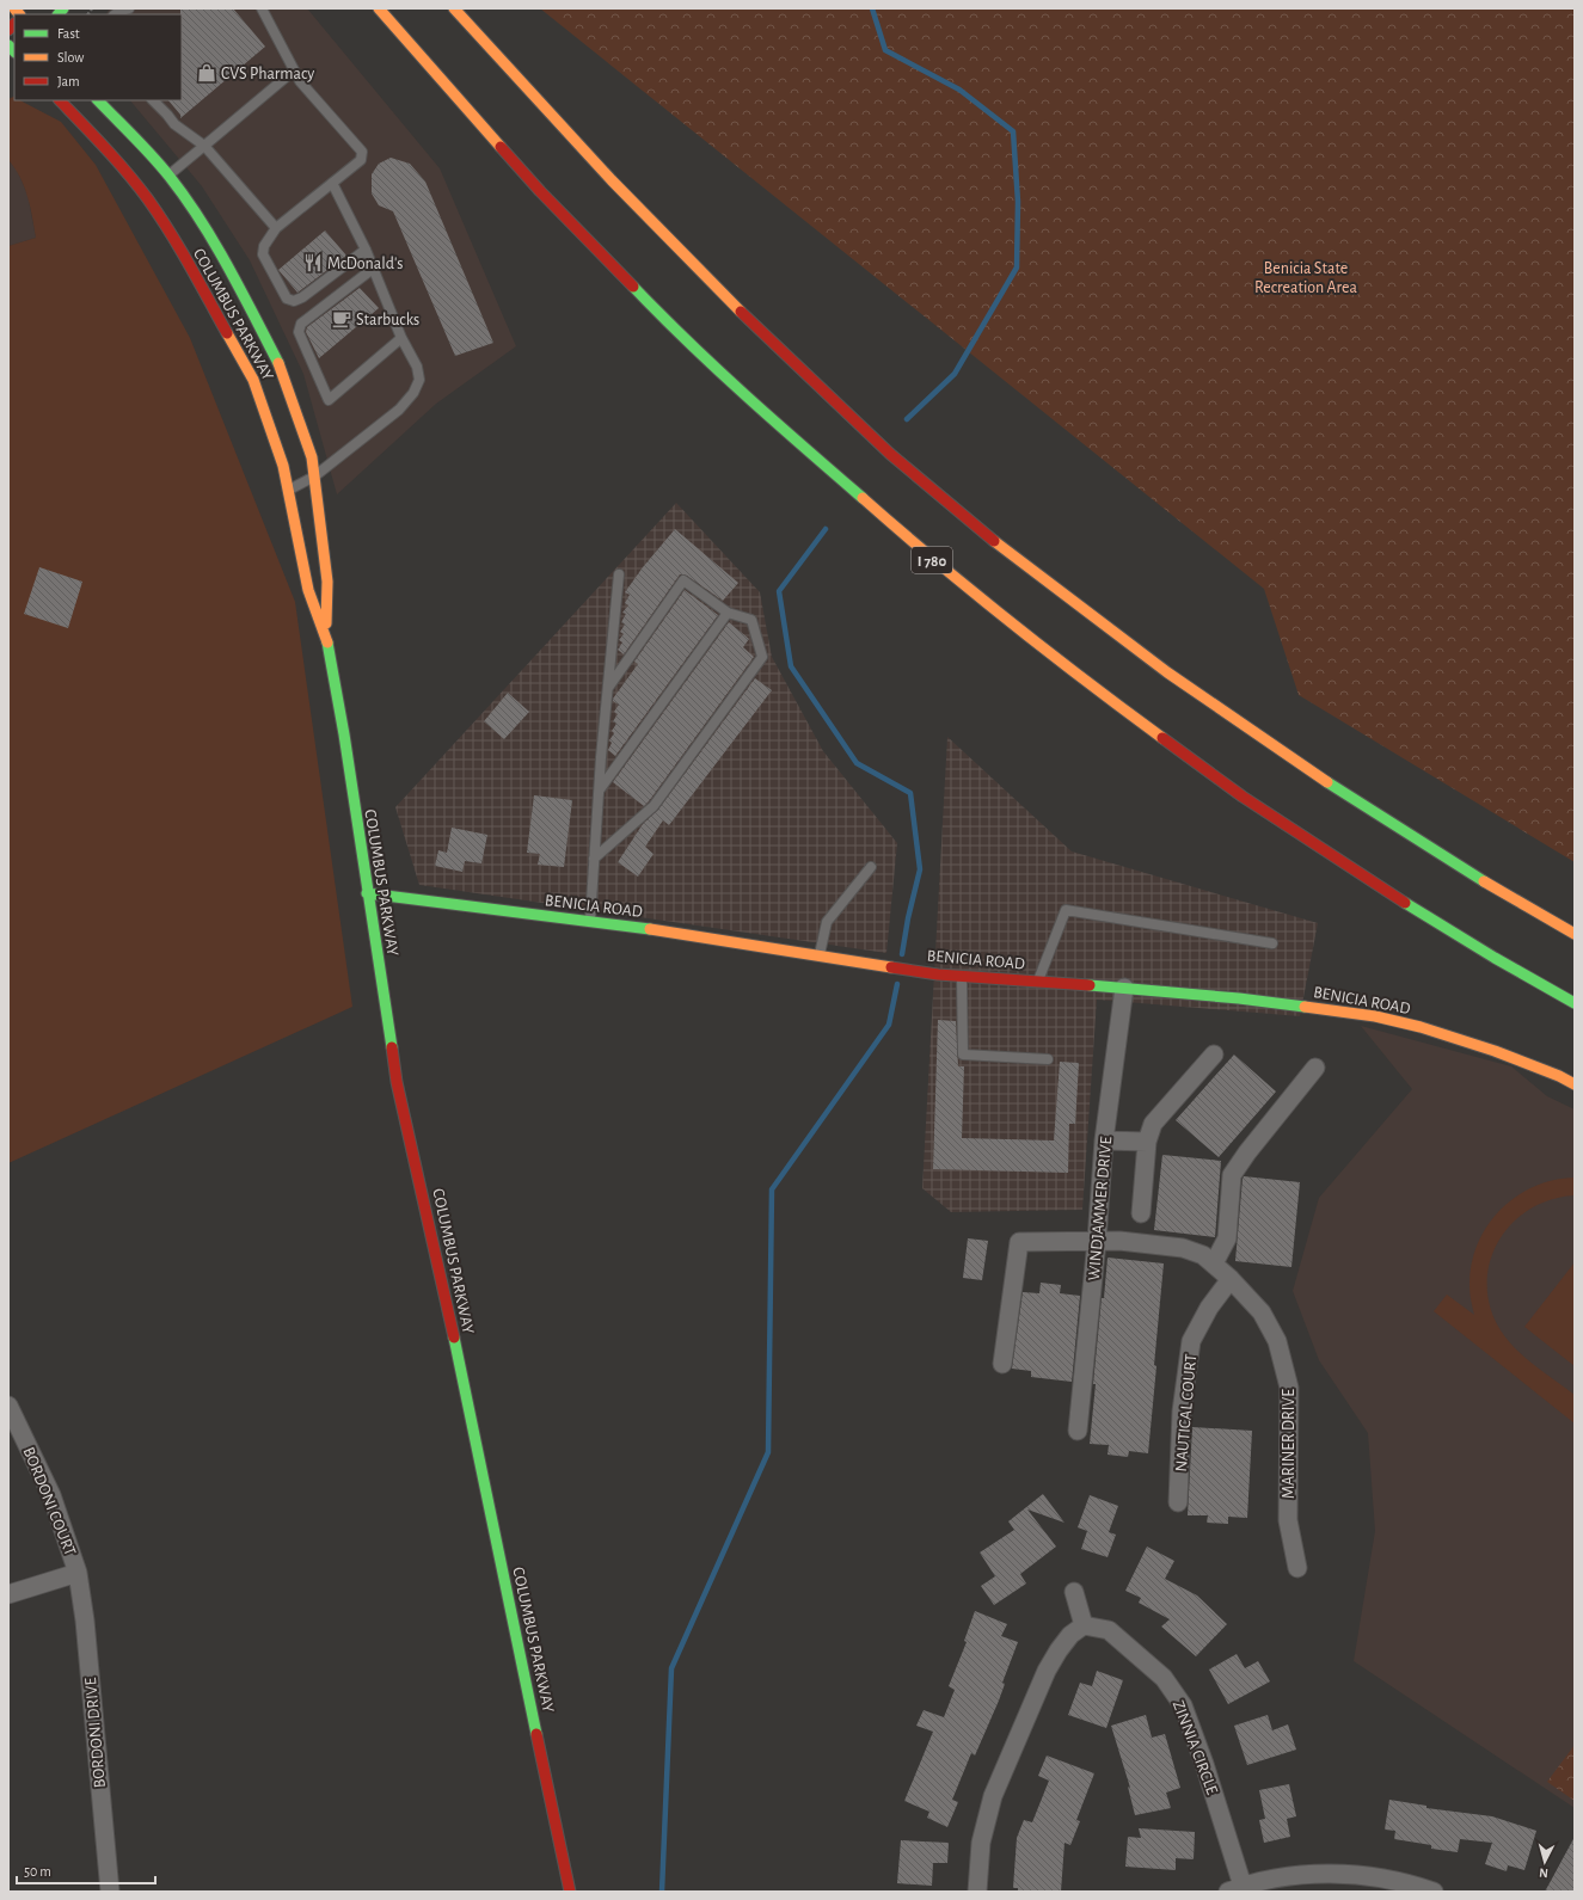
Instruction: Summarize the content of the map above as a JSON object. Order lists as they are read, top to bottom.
{
  "streets": {
    "main road": ["COLUMBUS PARKWAY", "I 780", "BENICIA ROAD"],
    "street": [
      "WINDJAMMER DRIVE",
      "NAUTICAL COURT",
      "MARINER DRIVE",
      "BORDONI COURT",
      "BORDONI DRIVE",
      "ZINNIA CIRCLE"
    ]
  },
  "crossings": [
    ["COLUMBUS PARKWAY", "BENICIA ROAD"],
    ["BENICIA ROAD", "WINDJAMMER DRIVE"],
    ["WINDJAMMER DRIVE", "MARINER DRIVE"],
    ["NAUTICAL COURT", "MARINER DRIVE"],
    ["BORDONI COURT", "BORDONI DRIVE"]
  ],
  "parks": ["Benicia State Recreation Area"],
  "places": {
    "shop": ["CVS Pharmacy"],
    "restaurant": ["McDonald's"],
    "cafe": ["Starbucks"]
  },
  "legend": ["Fast", "Slow", "Jam"],
  "scale_bar": "50 m",
  "north": "bottom"
}
